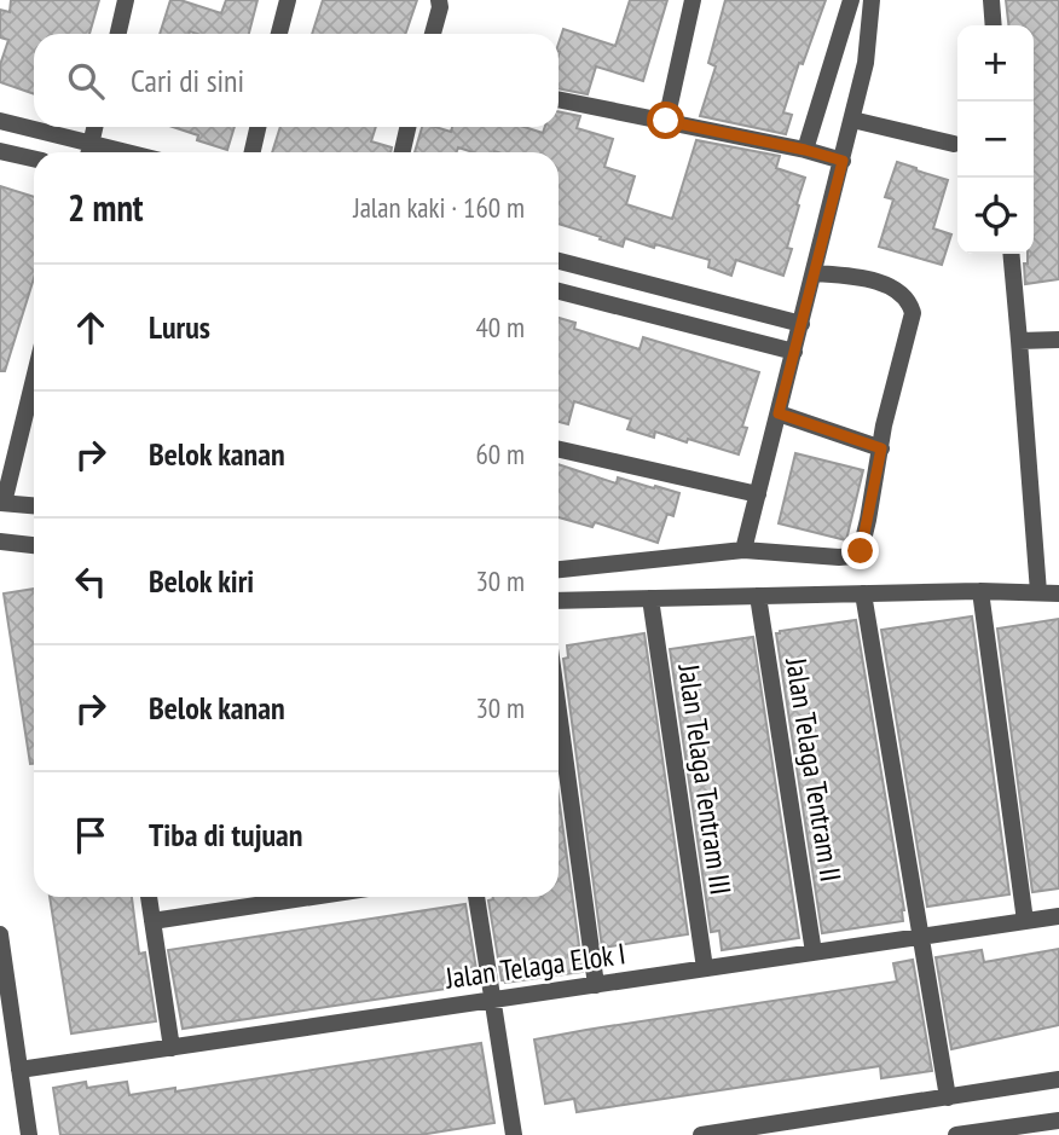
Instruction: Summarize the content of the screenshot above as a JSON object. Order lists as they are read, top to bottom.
{
  "streets": {
    "street": ["Jalan Telaga Tentram II", "Jalan Telaga Tentram III", "Jalan Telaga Elok I"]
  },
  "crossings": [
    ["Jalan Telaga Tentram II", "Jalan Telaga Elok I"],
    ["Jalan Telaga Tentram III", "Jalan Telaga Elok I"]
  ],
  "page": {
    "map_buttons": ["+", "−"],
    "search": "Cari di sini",
    "heading": ["2 mnt", "Jalan kaki · 160 m"],
    "list": [
      ["Lurus", "40 m"],
      ["Belok kanan", "60 m"],
      ["Belok kiri", "30 m"],
      ["Belok kanan", "30 m"],
      "Tiba di tujuan"
    ]
  }
}
